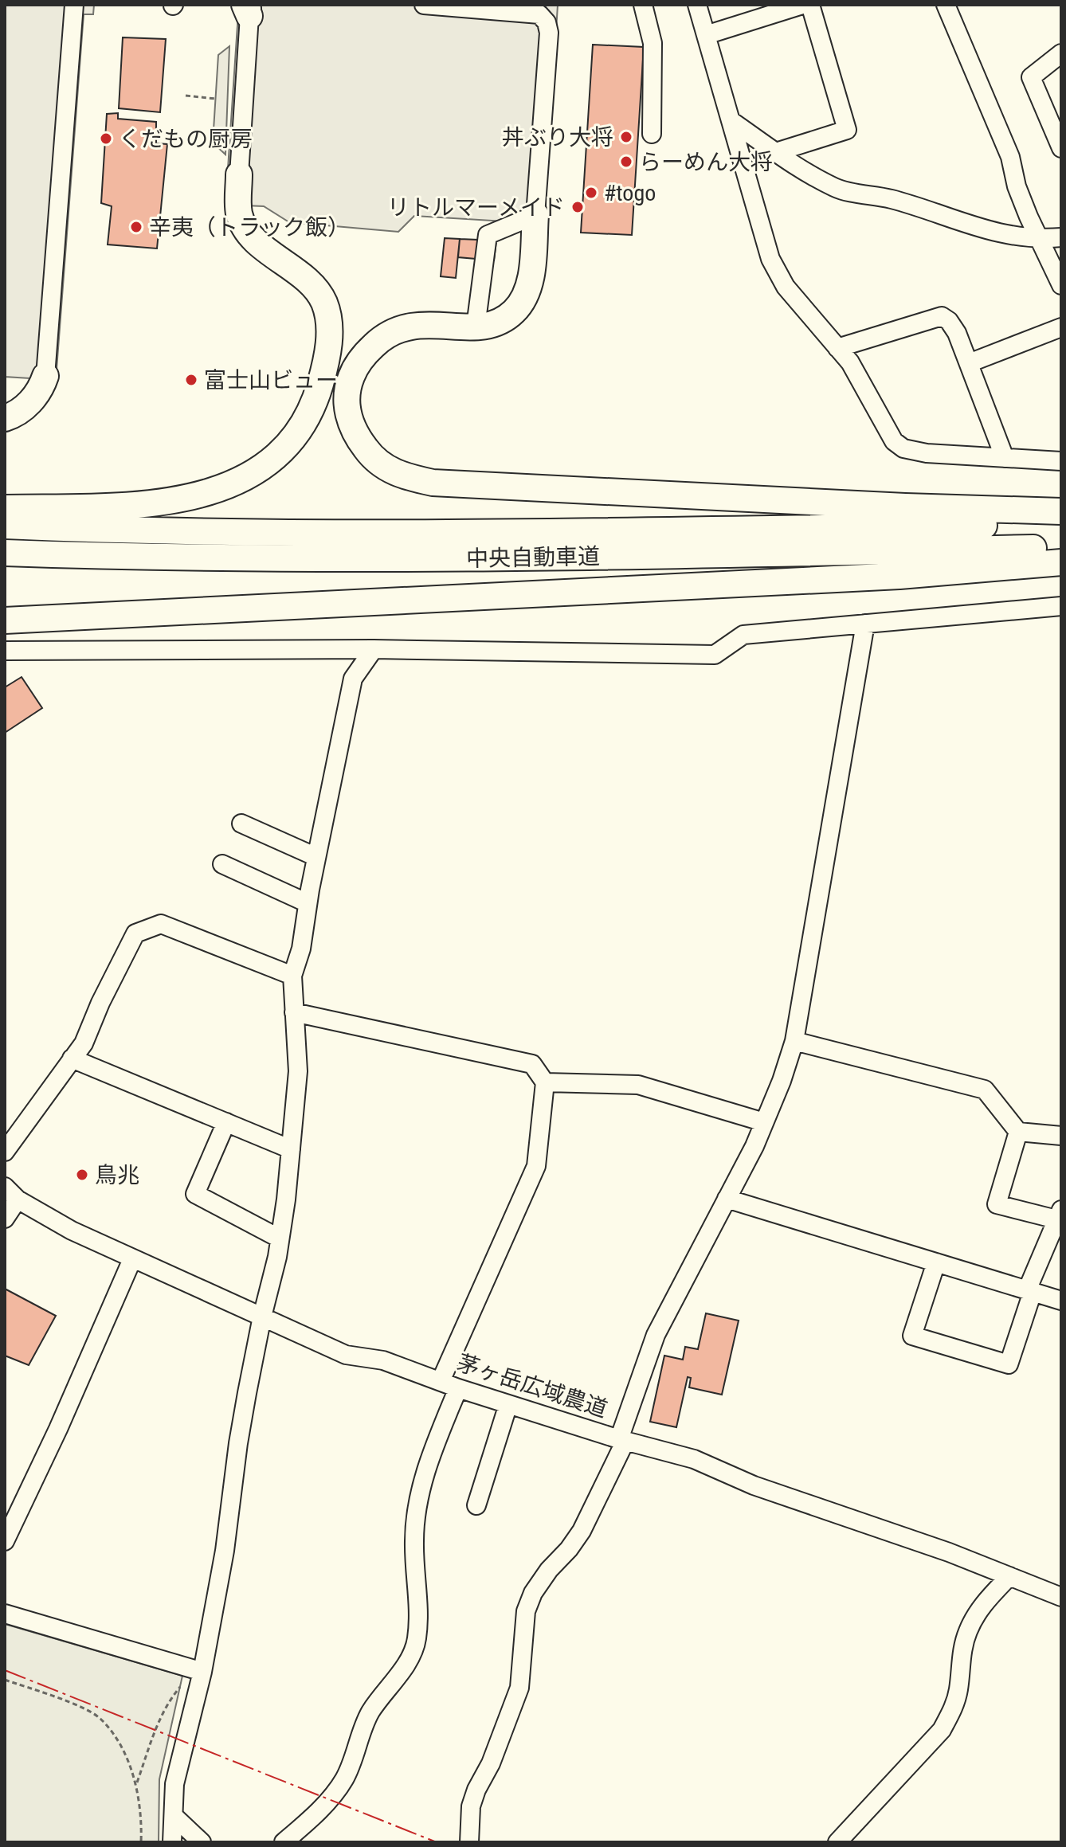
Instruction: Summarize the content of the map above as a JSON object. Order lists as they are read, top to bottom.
{
  "streets": {
    "highway": ["中央自動車道"],
    "street": ["茅ヶ岳広域農道"]
  },
  "places": [
    "丼ぶり大将",
    "くだもの厨房",
    "らーめん大将",
    "#togo",
    "リトルマーメイド",
    "辛夷（トラック飯）",
    "富士山ビュー",
    "鳥兆"
  ]
}
